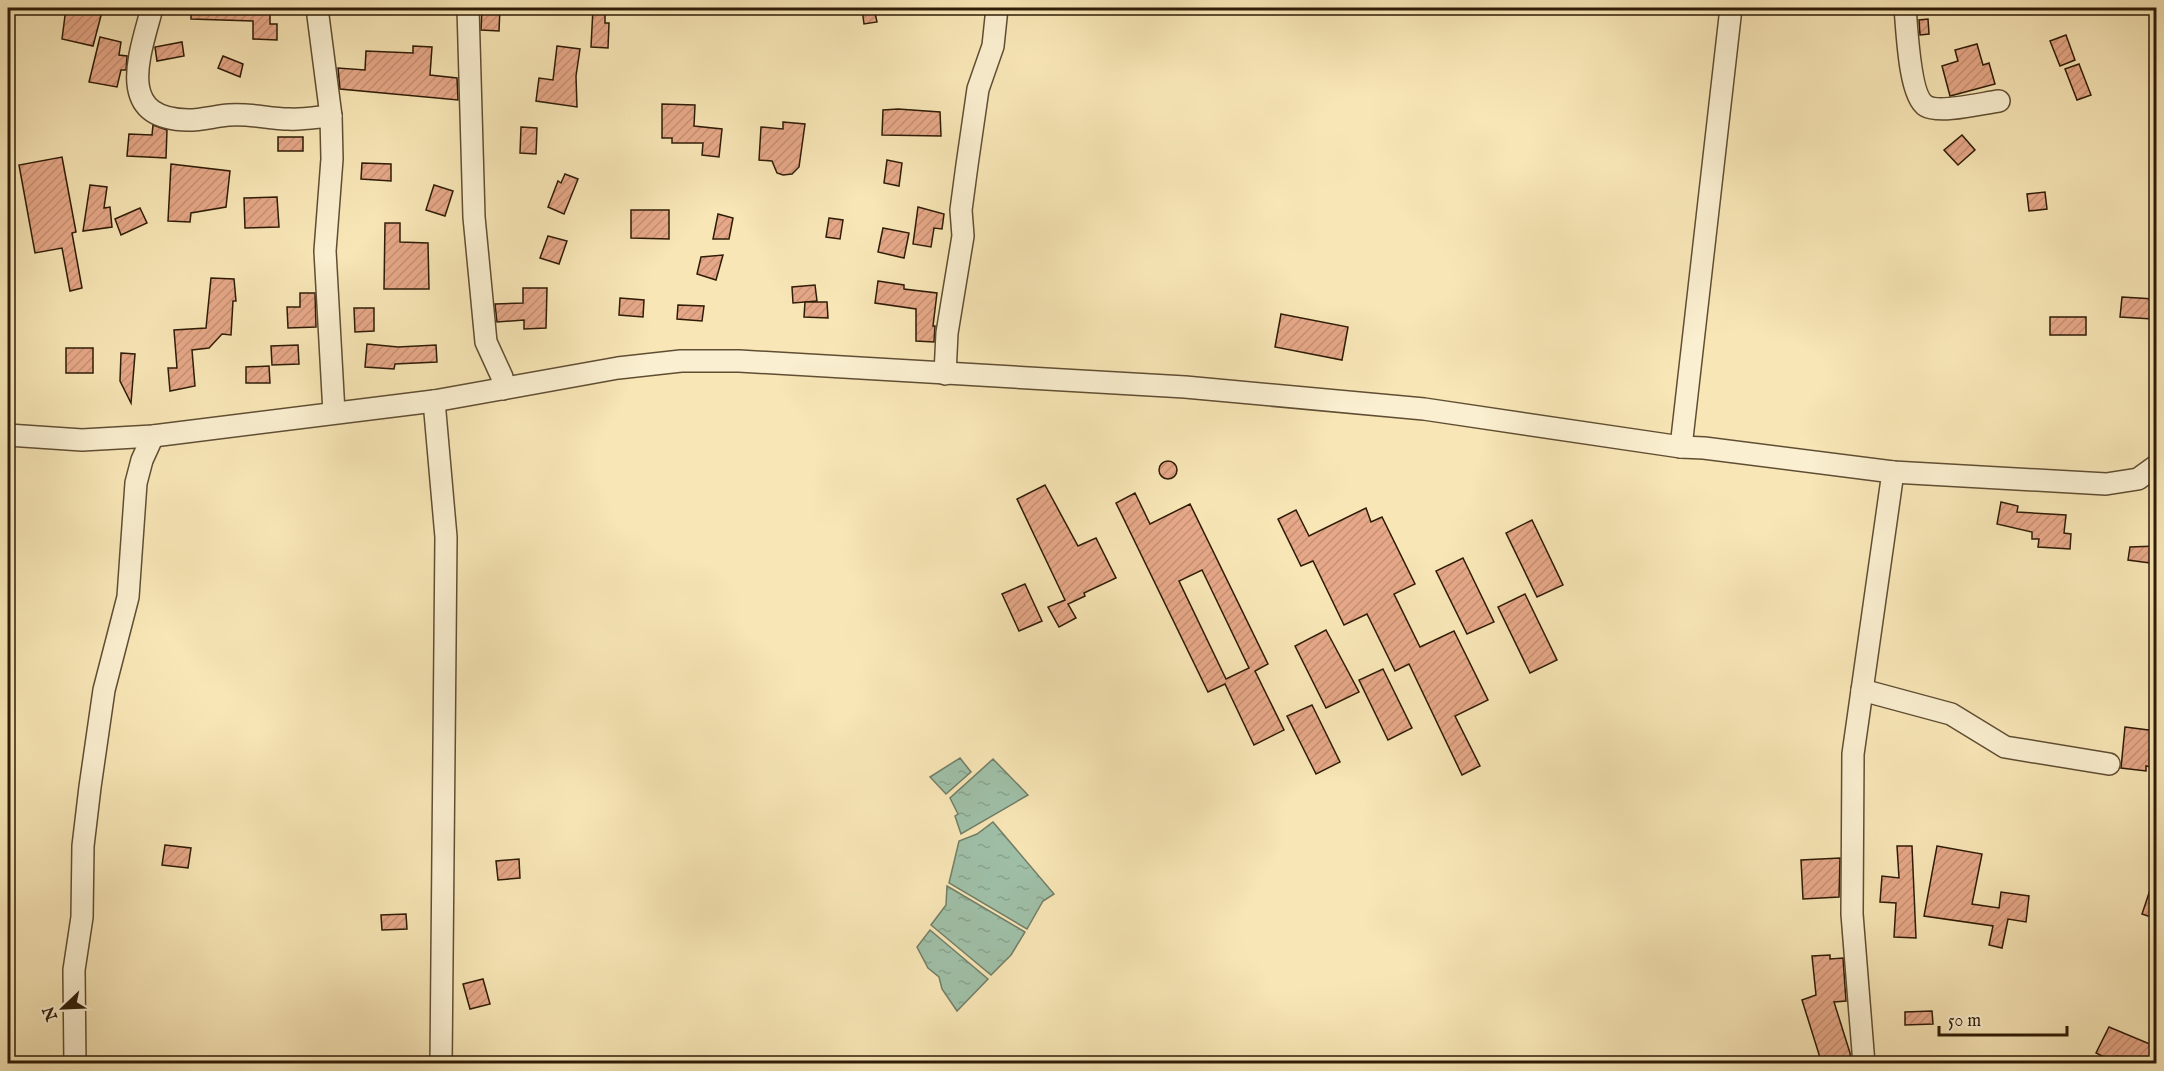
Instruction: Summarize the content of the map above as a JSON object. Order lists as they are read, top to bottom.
{
  "scale_bar": "50 m",
  "north": "bottom left"
}
